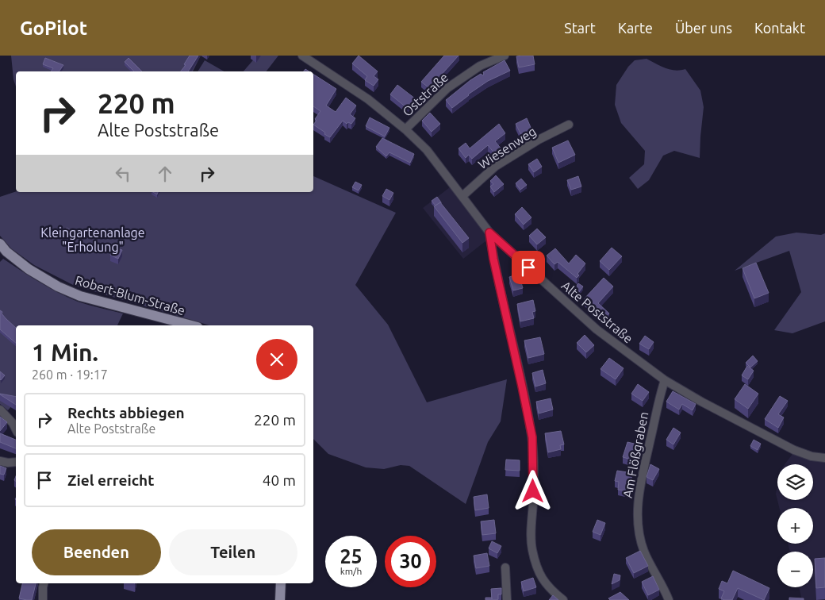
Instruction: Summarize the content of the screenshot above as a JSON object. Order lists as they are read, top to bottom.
{
  "streets": {
    "main road": ["Robert-Blum-Straße"],
    "street": [
      "Oststraße",
      "Wiesenweg",
      "Alte Poststraße",
      "Am Flößgraben"
    ]
  },
  "crossings": [
    ["Oststraße", "Alte Poststraße"],
    ["Wiesenweg", "Alte Poststraße"],
    ["Alte Poststraße", "Am Flößgraben"]
  ],
  "parks": ["Kleingartenanlage \"Erholung\""],
  "page": {
    "header": "GoPilot",
    "nav": [
      "Start",
      "Karte",
      "Über uns",
      "Kontakt"
    ],
    "turn": ["220 m", "Alte Poststraße"],
    "heading": ["1 Min.", "260 m · 19:17"],
    "list": [
      {
        "name": "Rechts abbiegen",
        "note": "Alte Poststraße",
        "value": "220 m"
      },
      {
        "name": "Ziel erreicht",
        "value": "40 m"
      }
    ],
    "map_buttons": ["+", "−"],
    "buttons": ["Beenden", "Teilen"],
    "speed": "25 km/h",
    "limit": "30"
  }
}
